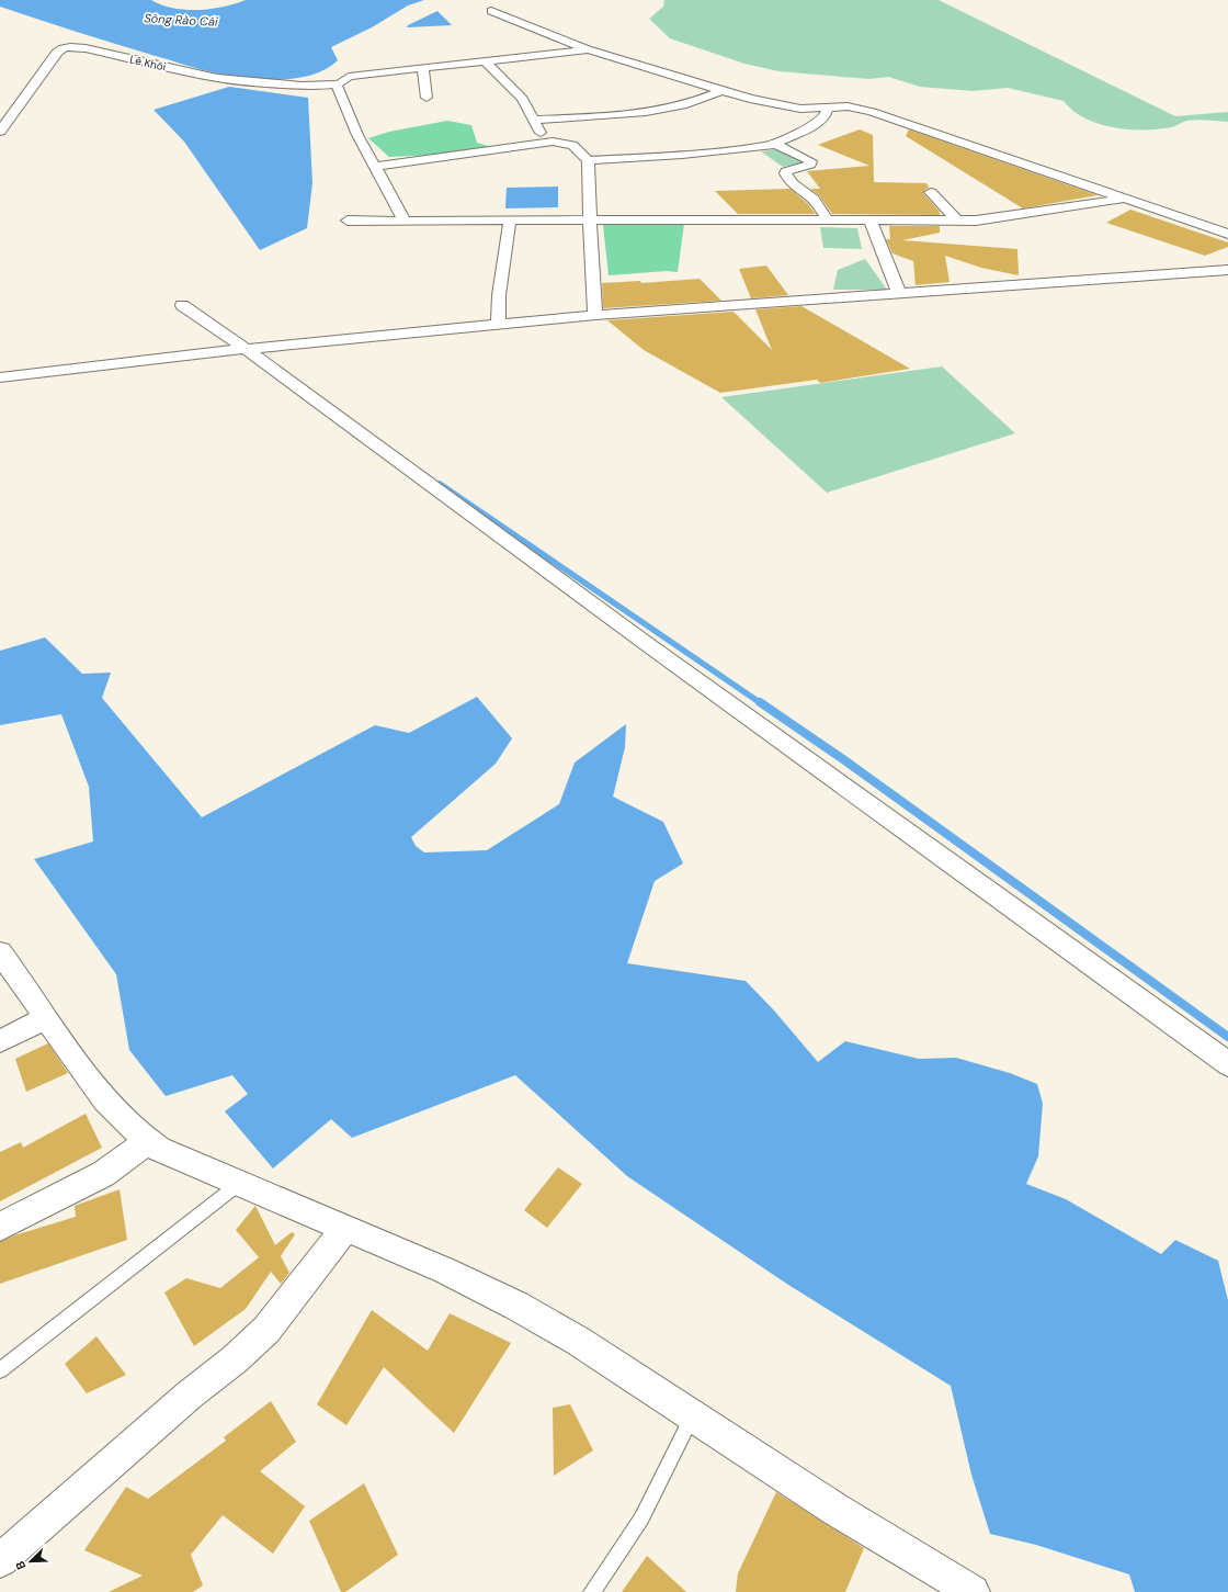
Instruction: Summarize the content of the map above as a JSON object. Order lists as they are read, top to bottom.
{
  "streets": {
    "street": ["Lê Khôi"]
  },
  "water": ["Sông Rào Cái"],
  "north": "bottom left"
}
